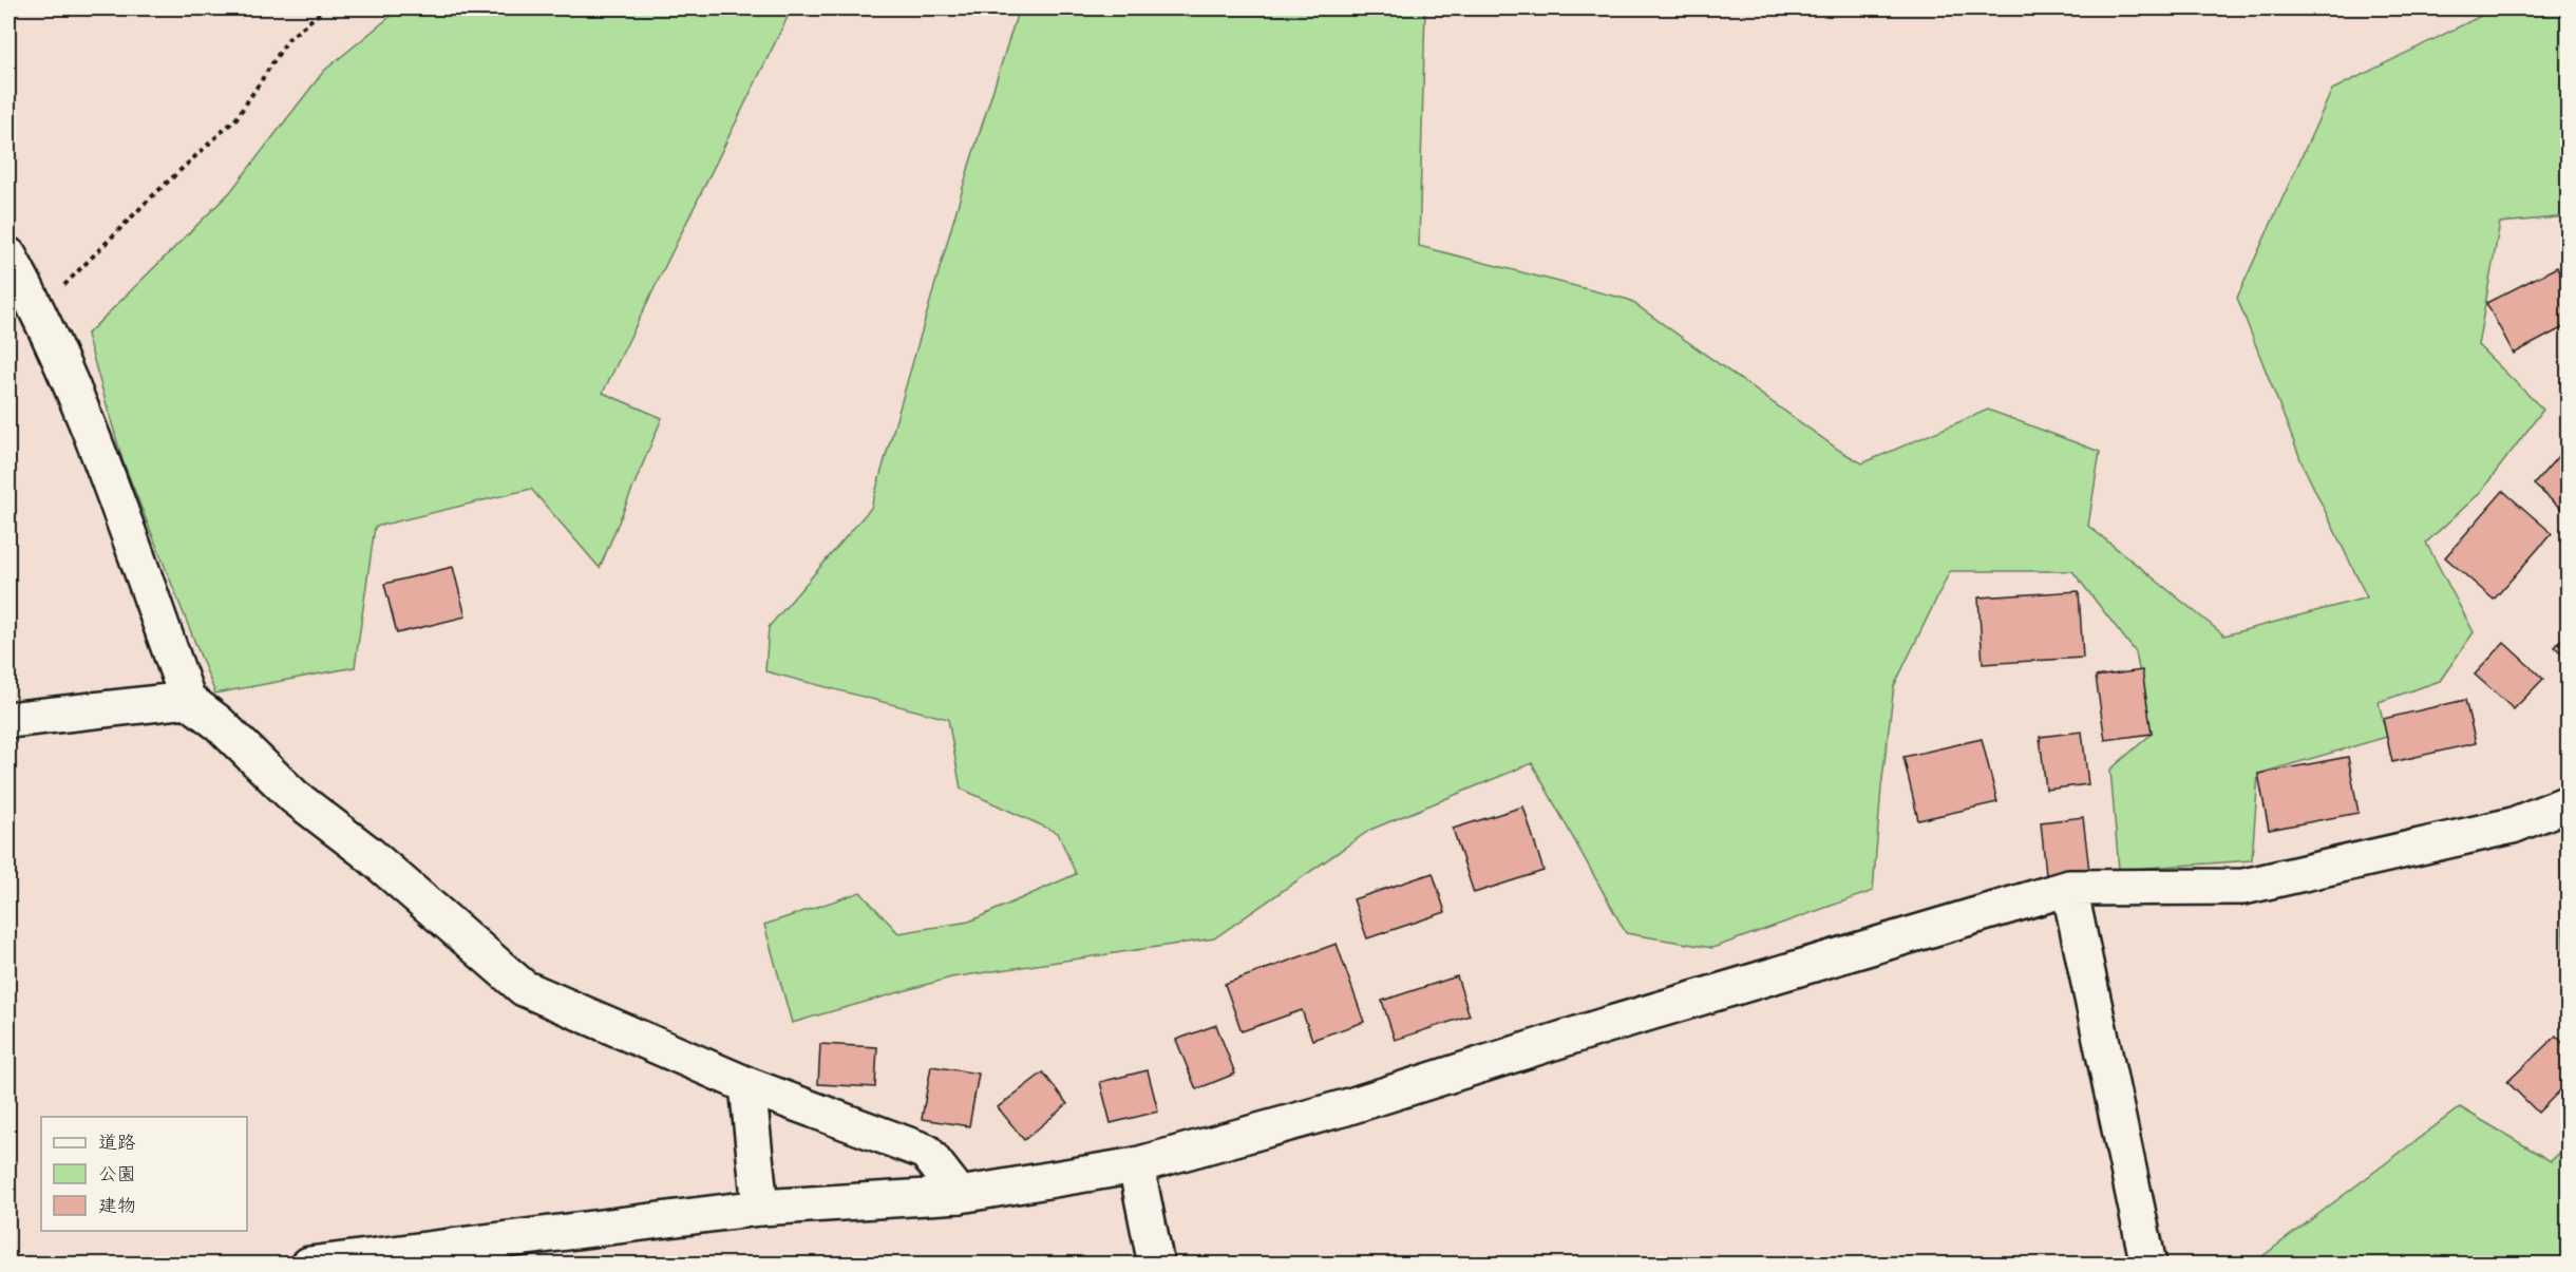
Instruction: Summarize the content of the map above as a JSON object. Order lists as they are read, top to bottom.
{
  "legend": ["道路", "公園", "建物"]
}
